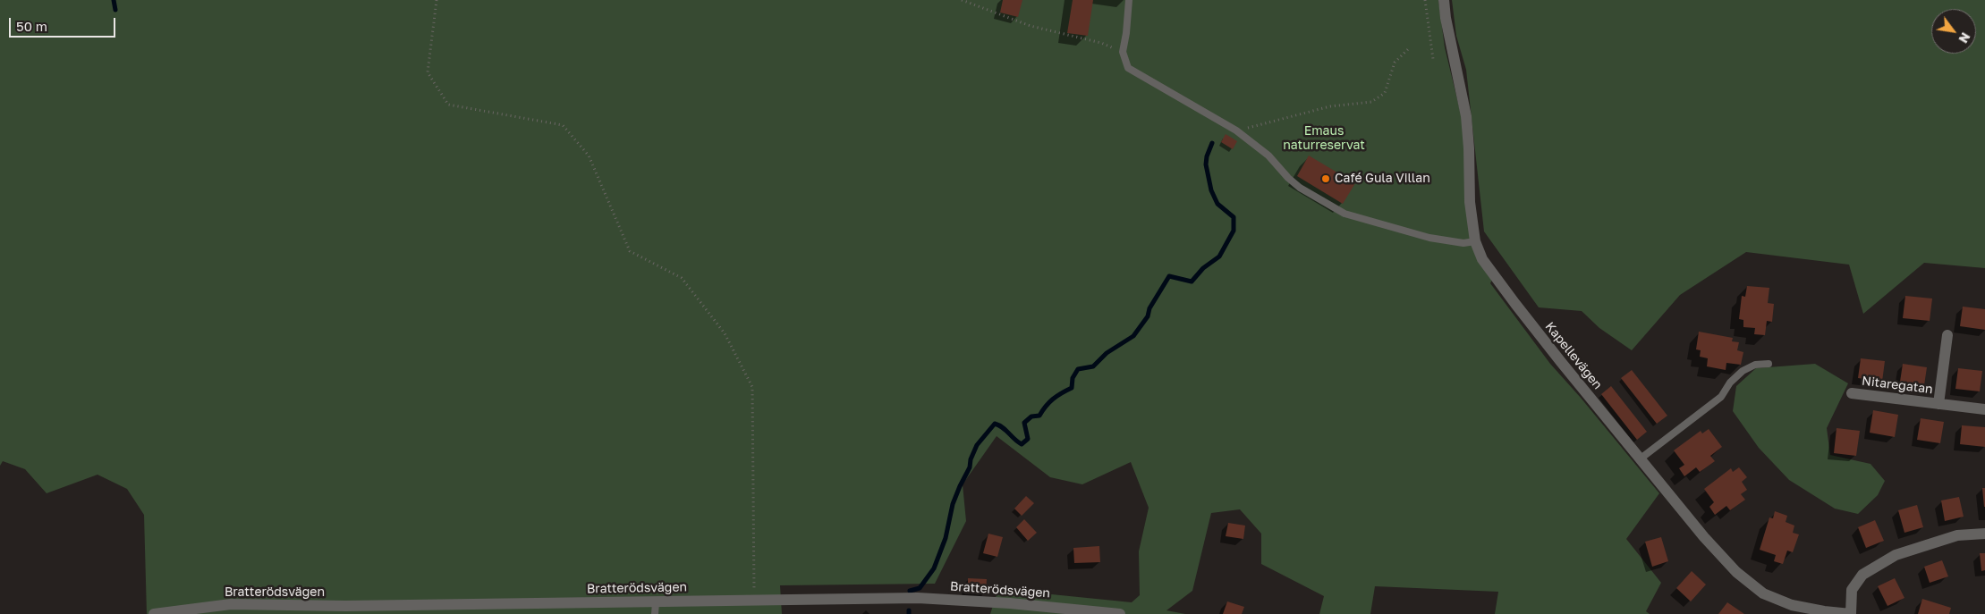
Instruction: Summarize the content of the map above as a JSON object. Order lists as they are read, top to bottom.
{
  "streets": {
    "street": ["Kapellevägen", "Nitaregatan", "Bratterödsvägen"]
  },
  "parks": ["Emaus naturreservat"],
  "places": ["Café Gula Villan"],
  "scale_bar": "50 m",
  "north": "bottom right"
}
